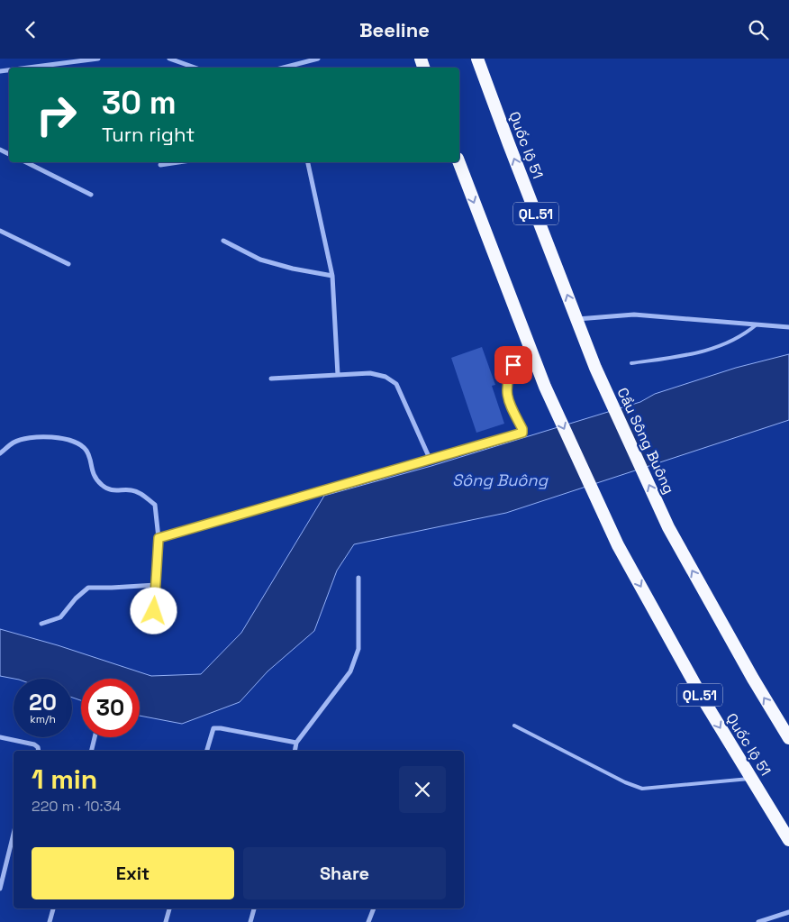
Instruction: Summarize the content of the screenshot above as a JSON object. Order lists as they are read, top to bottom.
{
  "streets": {
    "highway": ["Quốc lộ 51", "QL.51", "Cầu Sông Buông"]
  },
  "crossings": [
    ["Quốc lộ 51", "QL.51"],
    ["Quốc lộ 51", "Cầu Sông Buông"]
  ],
  "one_way": ["Cầu Sông Buông"],
  "water": ["Sông Buông"],
  "page": {
    "header": "Beeline",
    "turn": ["30 m", "Turn right"],
    "speed": "20 km/h",
    "limit": "30",
    "heading": ["1 min", "220 m · 10:34"],
    "buttons": ["Exit", "Share"]
  }
}
